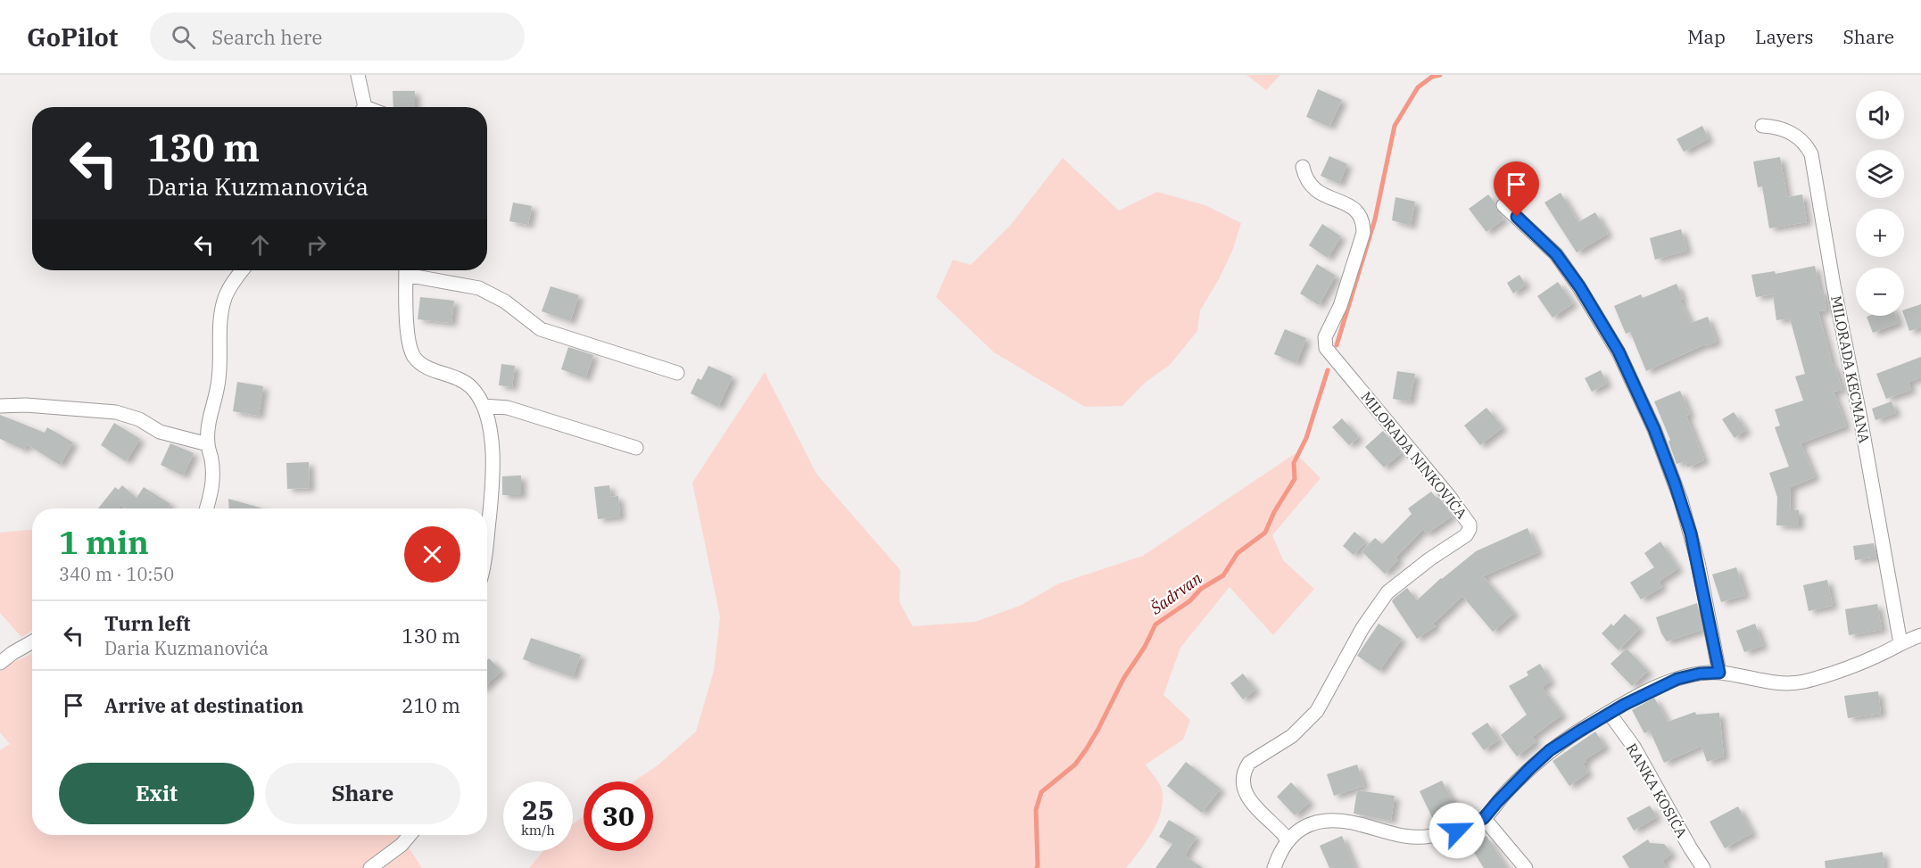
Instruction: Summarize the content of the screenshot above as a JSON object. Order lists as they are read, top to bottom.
{
  "streets": {
    "street": ["MILORADA KECMANA", "MILORADA NINKOVIĆA", "RANKA KOSIĆA"]
  },
  "water": ["Šadrvan"],
  "page": {
    "header": "GoPilot",
    "search": "Search here",
    "nav": ["Map", "Layers", "Share"],
    "map_buttons": ["+", "−"],
    "turn": ["130 m", "Daria Kuzmanovića"],
    "heading": ["1 min", "340 m · 10:50"],
    "list": [
      {
        "name": "Turn left",
        "note": "Daria Kuzmanovića",
        "value": "130 m"
      },
      {
        "name": "Arrive at destination",
        "value": "210 m"
      }
    ],
    "buttons": ["Exit", "Share"],
    "speed": "25 km/h",
    "limit": "30"
  }
}
